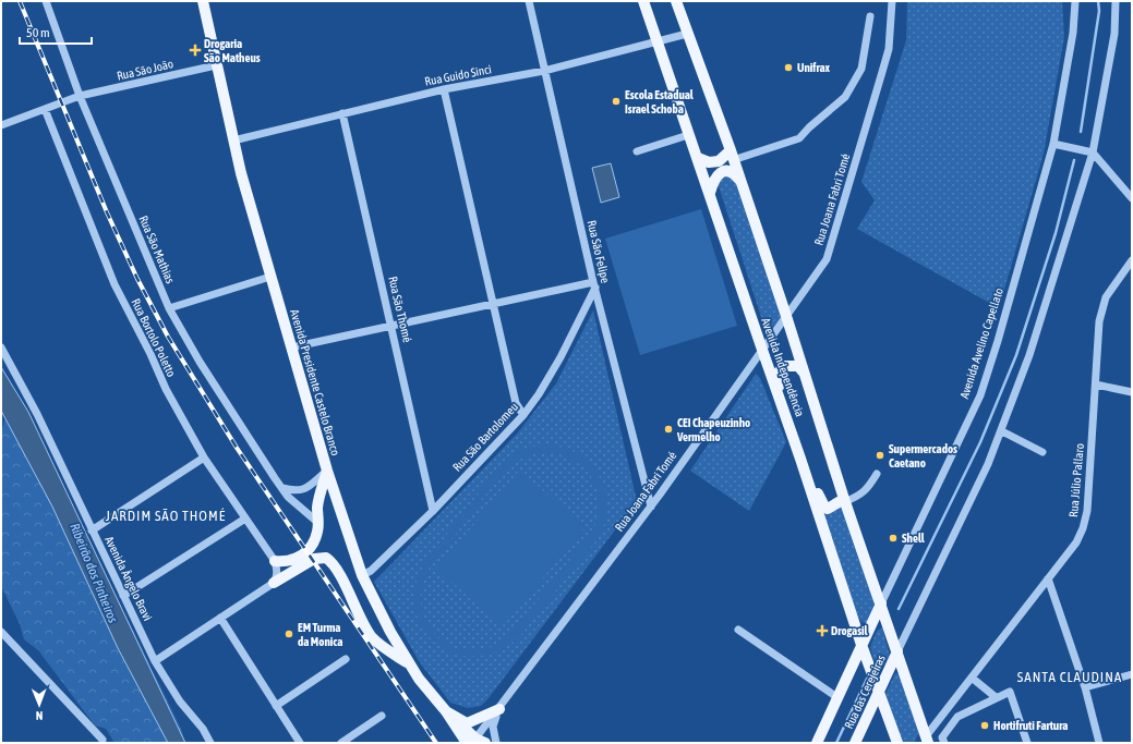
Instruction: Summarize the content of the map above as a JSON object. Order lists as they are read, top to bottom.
{
  "streets": {
    "main road": [
      "Avenida Avelino Capellato",
      "Avenida Independência",
      "Avenida Presidente Castelo Branco",
      "Rua das Cerejeiras"
    ],
    "street": [
      "Rua São João",
      "Rua Guido Sinci",
      "Rua Joana Fabri Tomé",
      "Rua São Mathias",
      "Rua São Felipe",
      "Rua São Thomé",
      "Rua Bortolo Poletto",
      "Rua São Bartolomeu",
      "Rua Júlio Pallaro",
      "Avenida Ângelo Bravi"
    ]
  },
  "crossings": [
    ["Rua São João", "Rua São Mathias"],
    ["Rua São João", "Rua Bortolo Poletto"],
    ["Rua São João", "Avenida Presidente Castelo Branco"],
    ["Rua Guido Sinci", "Rua São Felipe"],
    ["Rua Guido Sinci", "Rua São Thomé"],
    ["Rua Guido Sinci", "Avenida Independência"],
    ["Rua Guido Sinci", "Avenida Presidente Castelo Branco"],
    ["Rua Joana Fabri Tomé", "Rua São Felipe"],
    ["Rua Joana Fabri Tomé", "Avenida Independência"],
    ["Rua Joana Fabri Tomé", "Avenida Presidente Castelo Branco"],
    ["Rua São Felipe", "Rua São Bartolomeu"],
    ["Rua São Thomé", "Rua São Bartolomeu"],
    ["Avenida Avelino Capellato", "Avenida Independência"],
    ["Avenida Independência", "Rua Júlio Pallaro"],
    ["Avenida Independência", "Rua das Cerejeiras"],
    ["Avenida Presidente Castelo Branco", "Rua São Bartolomeu"]
  ],
  "districts": ["JARDIM SÃO THOMÉ", "SANTA CLAUDINA"],
  "water": ["Ribeirão dos Pinheiros"],
  "places": {
    "health": ["Drogaria São Matheus", "Drogasil"],
    "other": [
      "Unifrax",
      "Escola Estadual Israel Schoba",
      "CEI Chapeuzinho Vermelho",
      "Supermercados Caetano",
      "Shell",
      "EM Turma da Monica",
      "Hortifruti Fartura"
    ]
  },
  "scale_bar": "50 m",
  "north": "bottom"
}
